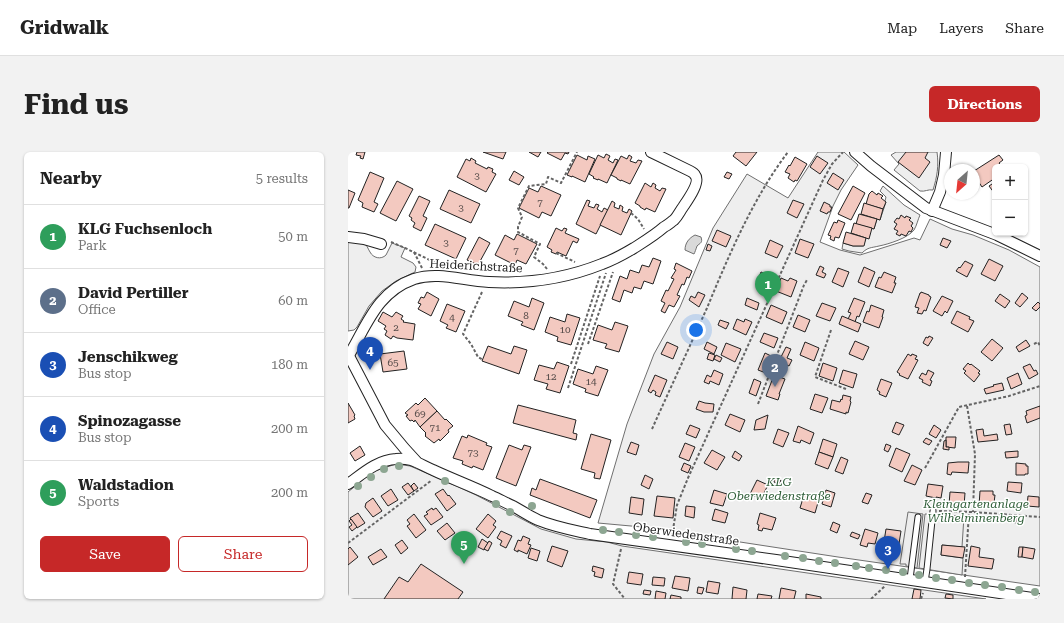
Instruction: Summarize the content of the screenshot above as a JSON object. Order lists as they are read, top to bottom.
{
  "streets": {
    "street": ["Heiderichstraße", "Oberwiedenstraße"]
  },
  "parks": ["KLG Oberwiedenstraße", "Kleingartenanlage Wilhelminenberg"],
  "house_numbers": [
    "3",
    "7",
    "3",
    "3",
    "7",
    "8",
    "4",
    "2",
    "10",
    "65",
    "12",
    "14",
    "69",
    "71",
    "73"
  ],
  "north": "bottom left",
  "page": {
    "header": "Gridwalk",
    "nav": ["Map", "Layers", "Share"],
    "buttons": [
      "Directions",
      ["Save", "Share"]
    ],
    "title": "Find us",
    "heading": ["Nearby", "5 results"],
    "map_buttons": ["+", "−"],
    "list": [
      {
        "mark": "1",
        "name": "KLG Fuchsenloch",
        "note": "Park",
        "value": "50 m"
      },
      {
        "mark": "2",
        "name": "David Pertiller",
        "note": "Office",
        "value": "60 m"
      },
      {
        "mark": "3",
        "name": "Jenschikweg",
        "note": "Bus stop",
        "value": "180 m"
      },
      {
        "mark": "4",
        "name": "Spinozagasse",
        "note": "Bus stop",
        "value": "200 m"
      },
      {
        "mark": "5",
        "name": "Waldstadion",
        "note": "Sports",
        "value": "200 m"
      }
    ],
    "pins": [
      "1",
      "4",
      "2",
      "5",
      "3"
    ]
  }
}
